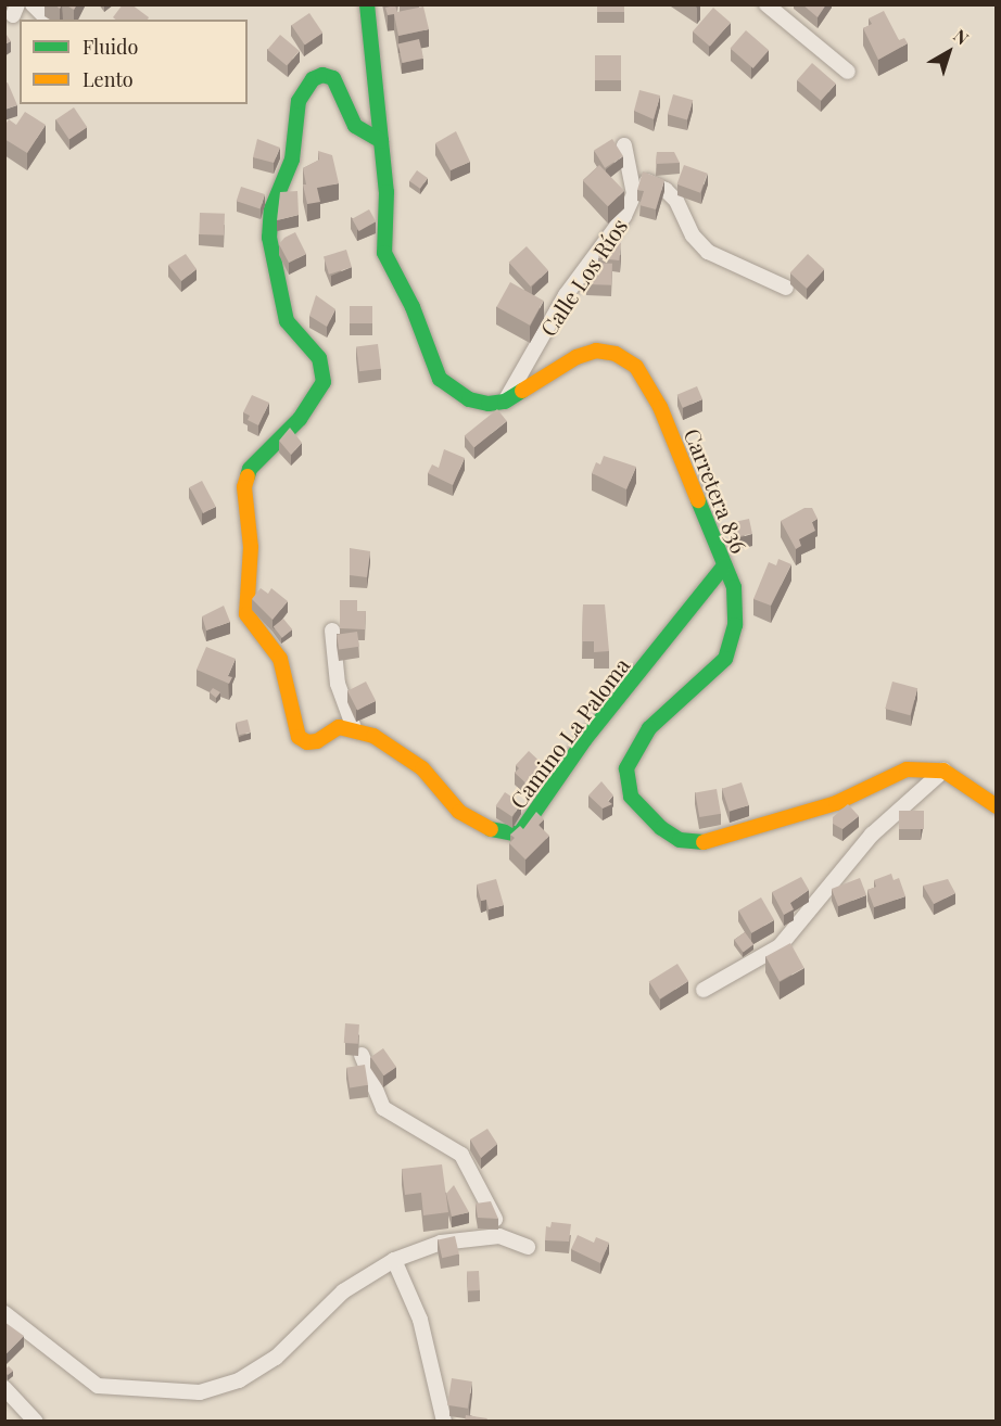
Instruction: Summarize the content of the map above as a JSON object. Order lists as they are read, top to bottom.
{
  "streets": {
    "street": ["Calle Los Ríos", "Carretera 836", "Camino La Paloma"]
  },
  "crossings": [
    ["Calle Los Ríos", "Carretera 836"],
    ["Carretera 836", "Camino La Paloma"]
  ],
  "legend": ["Fluido", "Lento"],
  "north": "top right"
}
